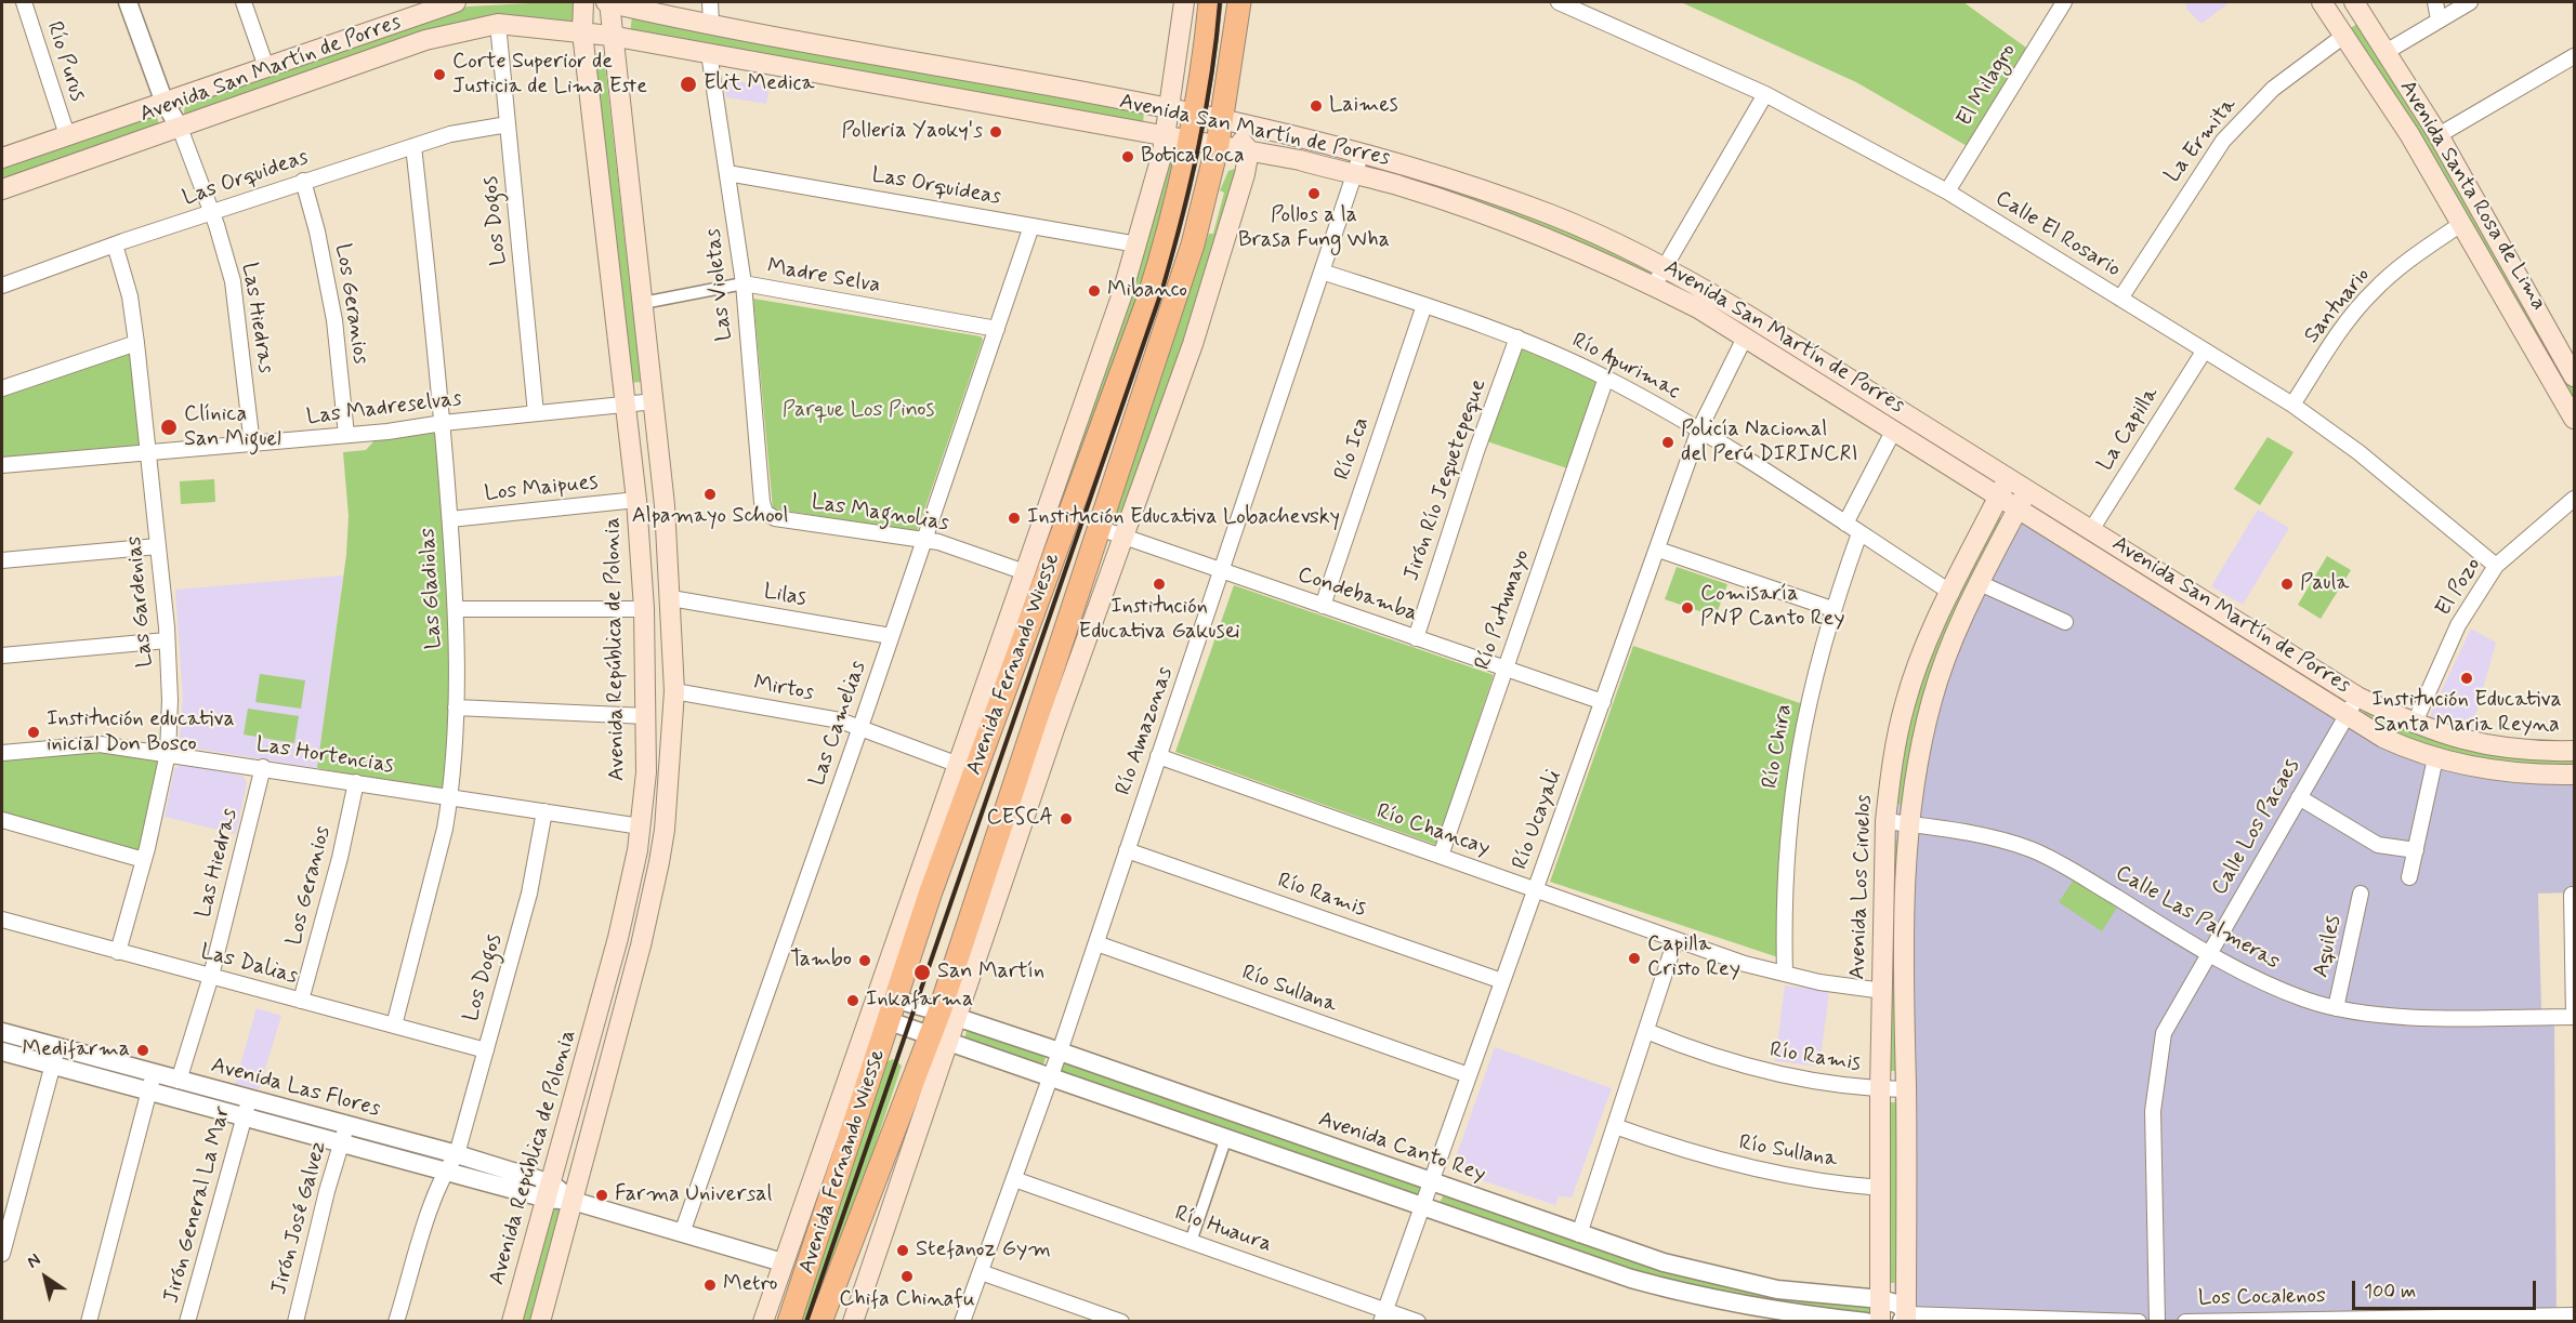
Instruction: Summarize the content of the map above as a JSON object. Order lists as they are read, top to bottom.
{
  "streets": {
    "main road": [
      "Avenida San Martín de Porres",
      "Avenida Santa Rosa de Lima",
      "Avenida República de Polonia",
      "Avenida Fernando Wiesse",
      "Avenida Los Ciruelos"
    ],
    "street": [
      "Río Purus",
      "El Milagro",
      "La Ermita",
      "Las Orquideas",
      "Los Dogos",
      "Calle El Rosario",
      "Madre Selva",
      "Las Violetas",
      "Los Geranios",
      "Santuario",
      "Las Hiedras",
      "Río Apurimac",
      "Las Madreselvas",
      "La Capilla",
      "Río Ica",
      "Jirón Río Jequetepeque",
      "Los Maipues",
      "Las Magnolias",
      "El Pozo",
      "Las Gladiolas",
      "Condebamba",
      "Lilas",
      "Las Gardenias",
      "Río Putumayo",
      "Mirtos",
      "Las Camelias",
      "Río Amazonas",
      "Río Chira",
      "Las Hortencias",
      "Río Ucayali",
      "Calle Los Pacaes",
      "Río Chancay",
      "Río Ramis",
      "Calle Las Palmeras",
      "Aquiles",
      "Las Dalias",
      "Río Sullana",
      "Avenida Las Flores",
      "Avenida Canto Rey",
      "Jirón General La Mar",
      "Jirón José Galvez",
      "Río Huaura",
      "Los Cocalenos"
    ]
  },
  "crossings": [
    ["Río Purus", "Avenida San Martín de Porres"],
    ["Avenida San Martín de Porres", "Los Dogos"],
    ["Avenida San Martín de Porres", "Las Violetas"],
    ["Avenida San Martín de Porres", "Las Hiedras"],
    ["Avenida San Martín de Porres", "La Capilla"],
    ["Avenida San Martín de Porres", "El Pozo"],
    ["Avenida San Martín de Porres", "Avenida República de Polonia"],
    ["Avenida San Martín de Porres", "Avenida Fernando Wiesse"],
    ["Avenida San Martín de Porres", "Río Amazonas"],
    ["Avenida San Martín de Porres", "Río Ucayali"],
    ["Avenida San Martín de Porres", "Calle Los Pacaes"],
    ["Avenida San Martín de Porres", "Avenida Los Ciruelos"],
    ["El Milagro", "Calle El Rosario"],
    ["La Ermita", "Avenida Santa Rosa de Lima"],
    ["La Ermita", "Calle El Rosario"],
    ["Las Orquideas", "Los Dogos"],
    ["Las Orquideas", "Las Violetas"],
    ["Las Orquideas", "Los Geranios"],
    ["Las Orquideas", "Las Hiedras"],
    ["Las Orquideas", "Las Gladiolas"],
    ["Las Orquideas", "Las Gardenias"],
    ["Las Orquideas", "Avenida Fernando Wiesse"],
    ["Las Orquideas", "Las Camelias"],
    ["Avenida Santa Rosa de Lima", "Santuario"],
    ["Los Dogos", "Las Madreselvas"],
    ["Los Dogos", "Las Hortencias"],
    ["Los Dogos", "Las Dalias"],
    ["Los Dogos", "Avenida Las Flores"],
    ["Calle El Rosario", "Santuario"],
    ["Calle El Rosario", "La Capilla"],
    ["Calle El Rosario", "El Pozo"],
    ["Madre Selva", "Las Violetas"],
    ["Madre Selva", "Las Camelias"],
    ["Las Violetas", "Las Magnolias"],
    ["Los Geranios", "Las Madreselvas"],
    ["Los Geranios", "Las Hortencias"],
    ["Los Geranios", "Las Dalias"],
    ["Las Hiedras", "Las Madreselvas"],
    ["Las Hiedras", "Las Hortencias"],
    ["Las Hiedras", "Las Dalias"],
    ["Las Hiedras", "Avenida Las Flores"],
    ["Río Apurimac", "Río Ica"],
    ["Río Apurimac", "Jirón Río Jequetepeque"],
    ["Río Apurimac", "Río Putumayo"],
    ["Río Apurimac", "Río Amazonas"],
    ["Río Apurimac", "Río Chira"],
    ["Río Apurimac", "Río Ucayali"],
    ["Río Apurimac", "Avenida Los Ciruelos"],
    ["Las Madreselvas", "Las Gladiolas"],
    ["Las Madreselvas", "Las Gardenias"],
    ["Las Madreselvas", "Avenida República de Polonia"],
    ["Río Ica", "Condebamba"],
    ["Jirón Río Jequetepeque", "Condebamba"],
    ["Los Maipues", "Las Gladiolas"],
    ["Los Maipues", "Avenida República de Polonia"],
    ["Las Magnolias", "Avenida Fernando Wiesse"],
    ["Las Magnolias", "Las Camelias"],
    ["Las Gladiolas", "Las Hortencias"],
    ["Las Gladiolas", "Las Dalias"],
    ["Condebamba", "Río Putumayo"],
    ["Condebamba", "Avenida Fernando Wiesse"],
    ["Condebamba", "Río Amazonas"],
    ["Condebamba", "Río Ucayali"],
    ["Lilas", "Las Camelias"],
    ["Las Gardenias", "Las Hortencias"],
    ["Las Gardenias", "Las Dalias"],
    ["Río Putumayo", "Río Chancay"],
    ["Avenida República de Polonia", "Las Hortencias"],
    ["Avenida República de Polonia", "Avenida Las Flores"],
    ["Avenida Fernando Wiesse", "Mirtos"],
    ["Avenida Fernando Wiesse", "Avenida Las Flores"],
    ["Avenida Fernando Wiesse", "Avenida Canto Rey"],
    ["Mirtos", "Las Camelias"],
    ["Las Camelias", "Avenida Las Flores"],
    ["Río Amazonas", "Río Chancay"],
    ["Río Amazonas", "Río Ramis"],
    ["Río Amazonas", "Río Sullana"],
    ["Río Amazonas", "Avenida Canto Rey"],
    ["Río Amazonas", "Río Huaura"],
    ["Río Chira", "Río Chancay"],
    ["Río Ucayali", "Río Chancay"],
    ["Río Ucayali", "Río Ramis"],
    ["Río Ucayali", "Río Sullana"],
    ["Río Ucayali", "Avenida Canto Rey"],
    ["Río Ucayali", "Río Huaura"],
    ["Calle Los Pacaes", "Calle Las Palmeras"],
    ["Río Chancay", "Avenida Los Ciruelos"],
    ["Avenida Los Ciruelos", "Río Ramis"],
    ["Avenida Los Ciruelos", "Calle Las Palmeras"],
    ["Avenida Los Ciruelos", "Río Sullana"],
    ["Avenida Los Ciruelos", "Avenida Canto Rey"],
    ["Calle Las Palmeras", "Aquiles"],
    ["Avenida Las Flores", "Jirón General La Mar"],
    ["Avenida Las Flores", "Jirón José Galvez"]
  ],
  "parks": ["Parque Los Pinos"],
  "places": [
    "Corte Superior de Justicia de Lima Este",
    "Elit Medica",
    "Laimes",
    "Polleria Yaoky's",
    "Botica Roca",
    "Pollos a la Brasa Fung Wha",
    "Mibanco",
    "Clínica San Miguel",
    "Policía Nacional del Perú DIRINCRI",
    "Alpamayo School",
    "Institución Educativa Lobachevsky",
    "Institución Educativa Gakusei",
    "Paula",
    "Comisaría PNP Canto Rey",
    "Institución Educativa Santa Maria Reyna",
    "Institución educativa inicial Don Bosco",
    "CESCA",
    "Capilla Cristo Rey",
    "Tambo",
    "San Martín",
    "Inkafarma",
    "Medifarma",
    "Farma Universal",
    "Stefanoz Gym",
    "Chifa Chinafu",
    "Metro"
  ],
  "scale_bar": "100 m",
  "north": "top left"
}
